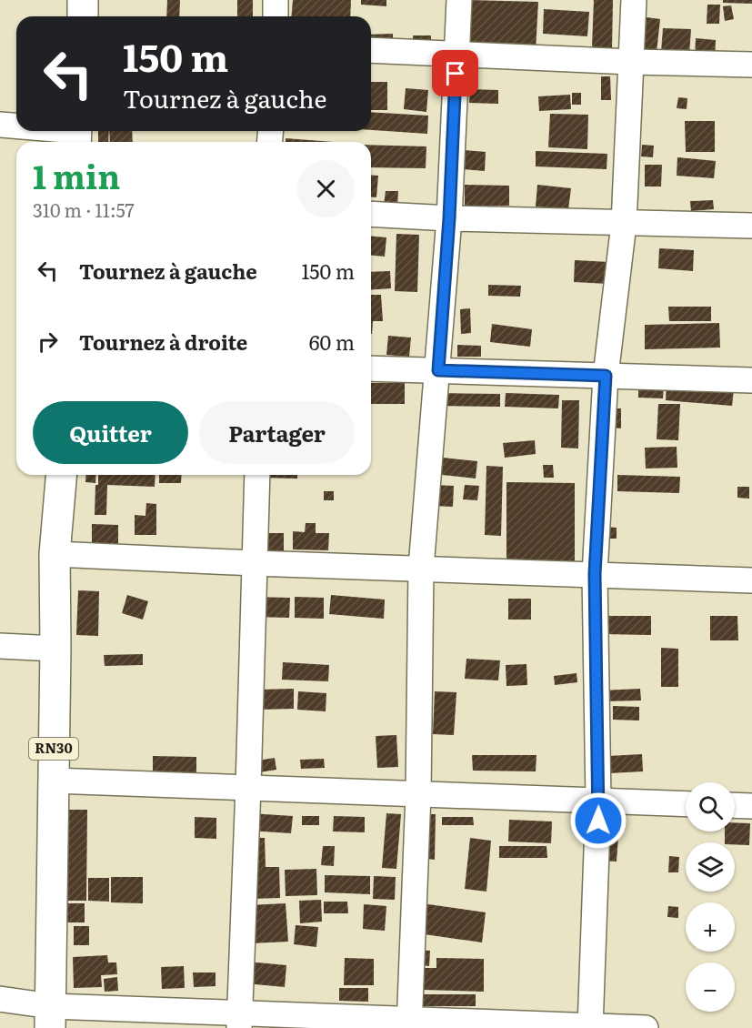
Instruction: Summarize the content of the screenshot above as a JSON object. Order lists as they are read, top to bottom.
{
  "streets": {
    "main road": ["RN30"]
  },
  "page": {
    "turn": ["150 m", "Tournez à gauche"],
    "heading": ["1 min", "310 m · 11:57"],
    "list": [
      {
        "name": "Tournez à gauche",
        "value": "150 m"
      },
      {
        "name": "Tournez à droite",
        "value": "60 m"
      }
    ],
    "buttons": ["Quitter", "Partager"],
    "map_buttons": ["+", "−"]
  }
}
